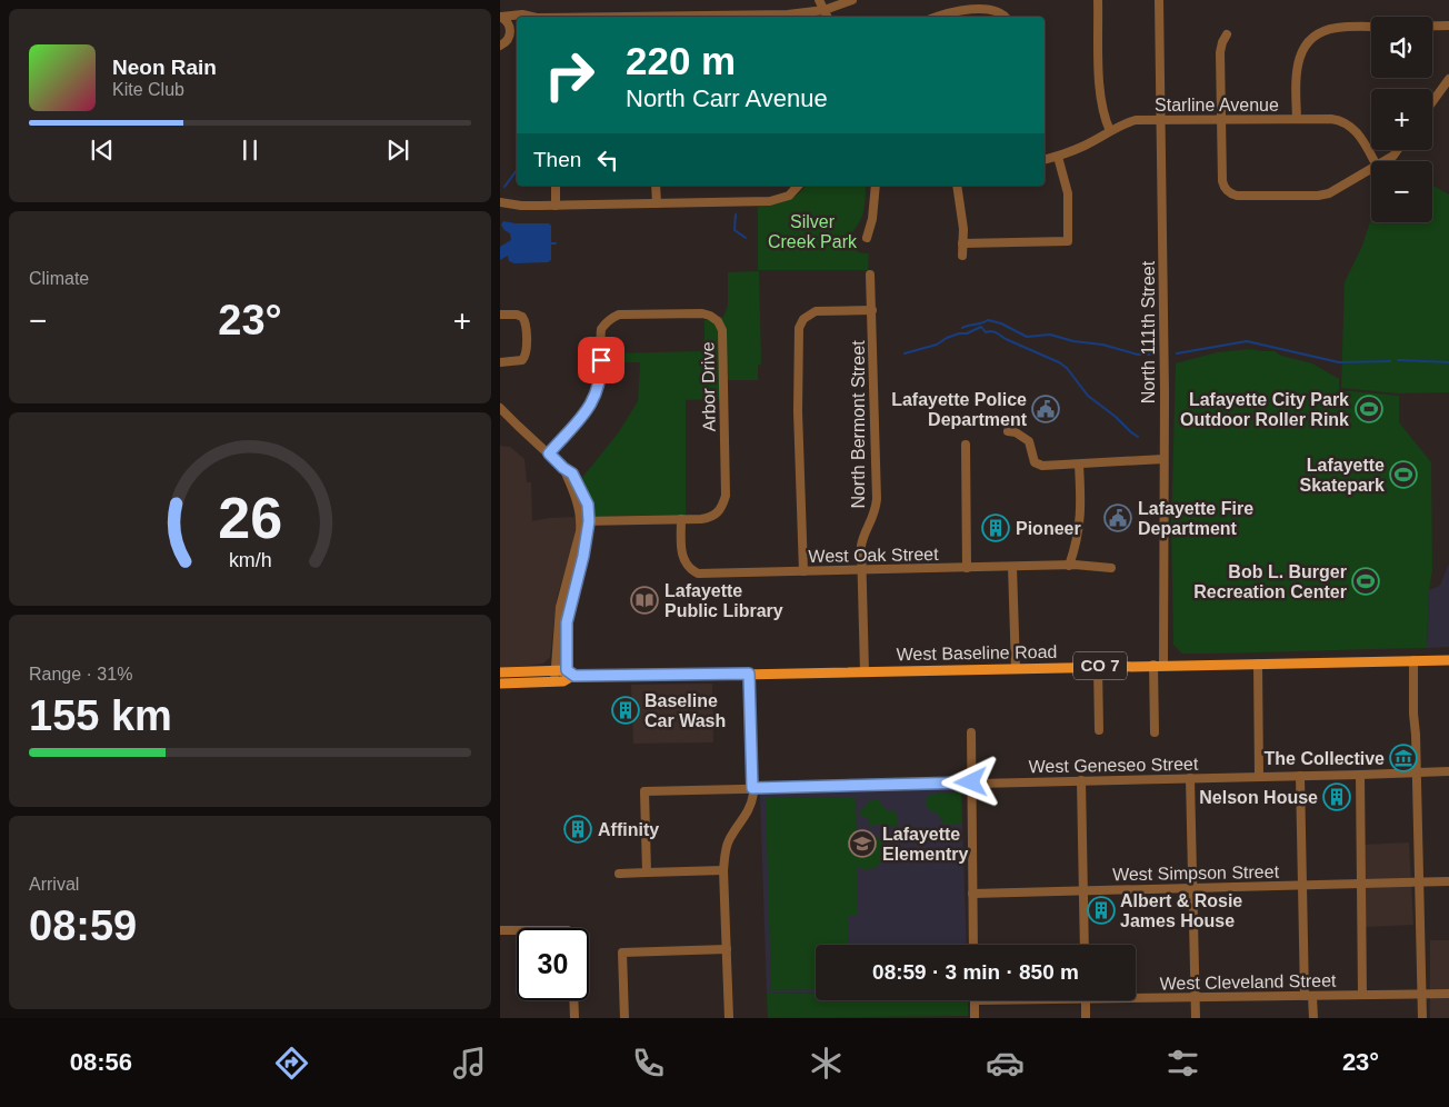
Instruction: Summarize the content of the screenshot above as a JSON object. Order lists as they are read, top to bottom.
{
  "streets": {
    "main road": ["West Baseline Road", "CO 7"],
    "street": [
      "Starline Avenue",
      "North 111th Street",
      "Arbor Drive",
      "North Bermont Street",
      "West Oak Street",
      "West Geneseo Street",
      "West Simpson Street",
      "West Cleveland Street"
    ]
  },
  "crossings": [
    ["Starline Avenue", "North 111th Street"],
    ["North 111th Street", "West Baseline Road"],
    ["Arbor Drive", "West Oak Street"],
    ["North Bermont Street", "West Oak Street"],
    ["North Bermont Street", "West Baseline Road"],
    ["West Baseline Road", "CO 7"]
  ],
  "parks": ["Silver Creek Park"],
  "places": {
    "public building": ["Lafayette Police Department", "Lafayette Fire Department"],
    "sports": ["Lafayette City Park Outdoor Roller Rink", "Lafayette Skatepark", "Bob L. Burger Recreation Center"],
    "building": [
      "Pioneer",
      "Baseline Car Wash",
      "Nelson House",
      "Affinity",
      "Albert & Rosie James House"
    ],
    "library": ["Lafayette Public Library"],
    "museum": ["The Collective"],
    "school or university": ["Lafayette Elementry"]
  },
  "page": {
    "map_buttons": ["+", "−"],
    "turn": ["220 m", "North Carr Avenue"],
    "song": ["Neon Rain", "Kite Club"],
    "then": "Then",
    "tile": [
      "Climate",
      ["Range · 31%", "155 km"],
      ["Arrival", "08:59"]
    ],
    "heat": ["−", "23°", "+"],
    "limit": "30",
    "trip": "08:59 · 3 min · 850 m",
    "tabs": ["08:56", "23°"],
    "gauge": ["26", "km/h"]
  }
}
